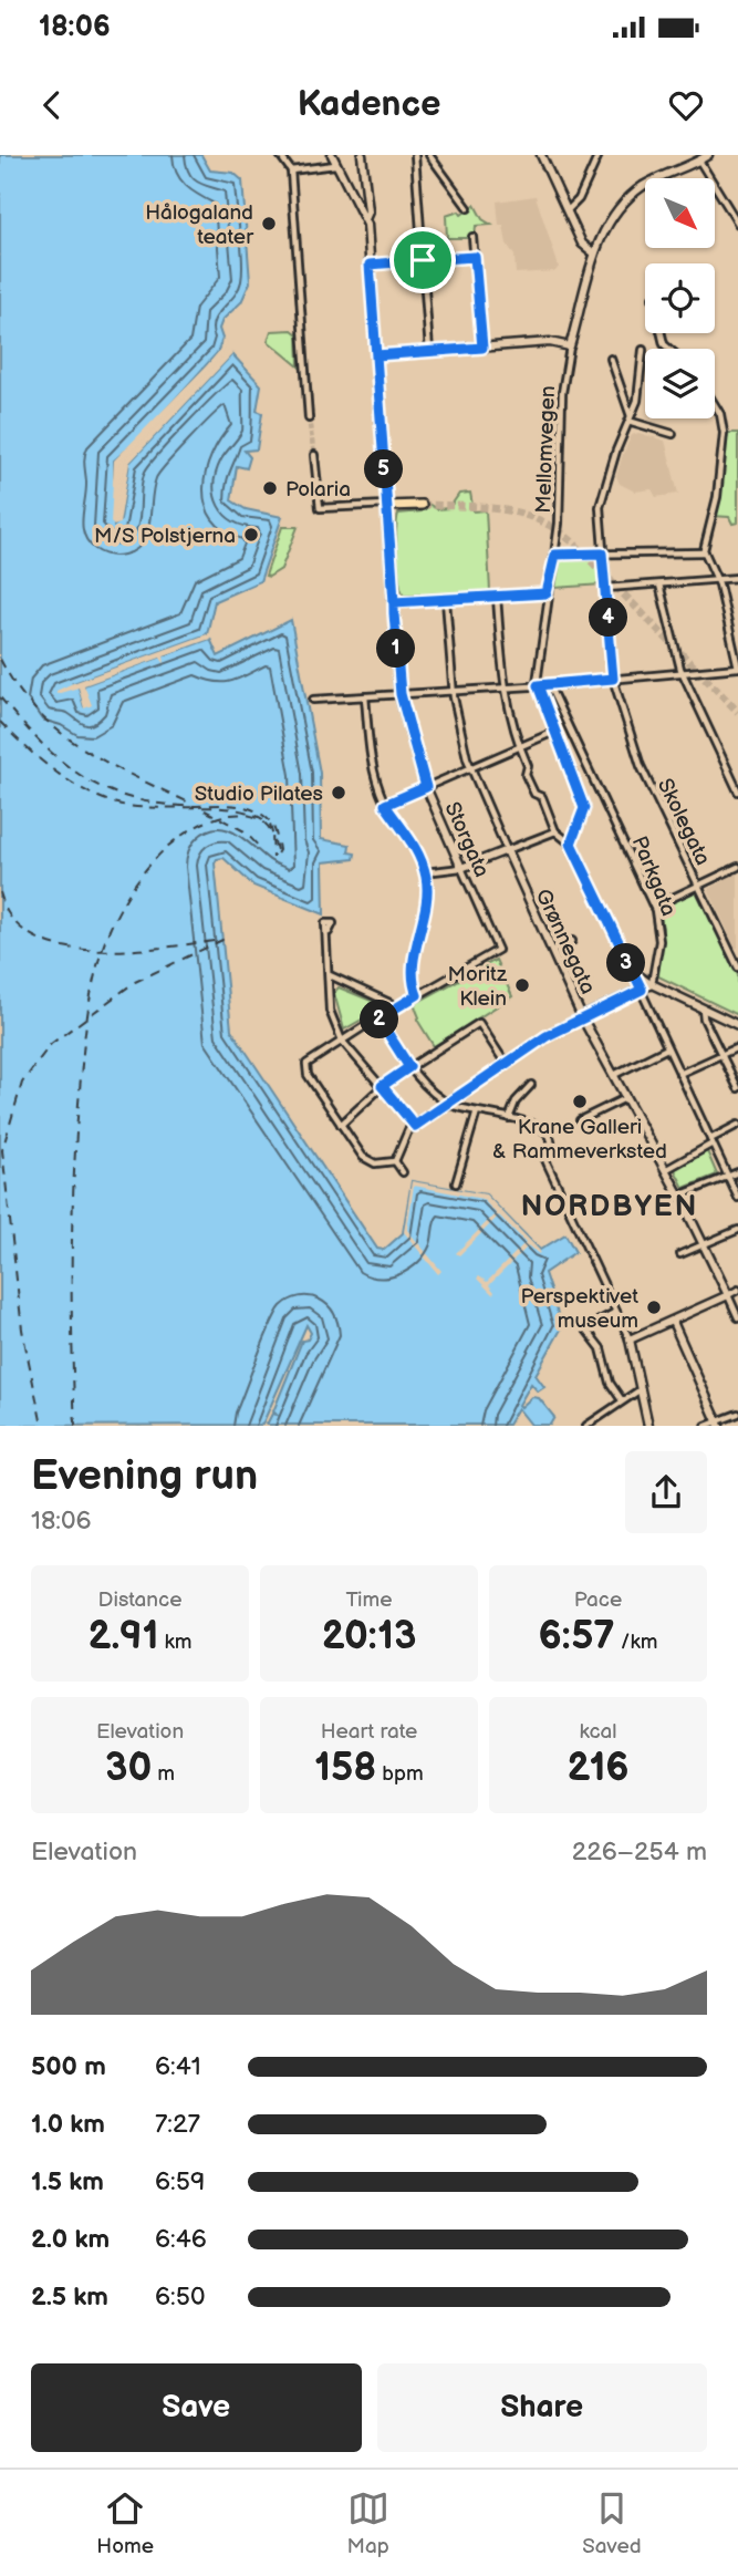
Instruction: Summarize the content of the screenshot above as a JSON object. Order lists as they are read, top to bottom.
{
  "streets": {
    "street": [
      "Mellomvegen",
      "Skolegata",
      "Storgata",
      "Parkgata",
      "Grønnegata"
    ]
  },
  "districts": ["NORDBYEN"],
  "places": [
    "Hålogaland teater",
    "Polaria",
    "M/S Polstjerna",
    "Studio Pilates",
    "Moritz Klein",
    "Krane Galleri & Rammeverksted",
    "Perspektivet museum"
  ],
  "north": "bottom right",
  "page": {
    "status": "18:06",
    "header": "Kadence",
    "pins": [
      "5",
      "4",
      "1",
      "3",
      "2"
    ],
    "heading": ["Evening run", "18:06"],
    "stats": [
      ["Distance", "2.91 km"],
      ["Time", "20:13"],
      ["Pace", "6:57 /km"],
      ["Elevation", "30 m"],
      ["Heart rate", "158 bpm"],
      ["kcal", "216"]
    ],
    "chart": ["Elevation", "226–254 m"],
    "list": [
      {
        "name": "500 m",
        "note": "6:41"
      },
      {
        "name": "1.0 km",
        "note": "7:27"
      },
      {
        "name": "1.5 km",
        "note": "6:59"
      },
      {
        "name": "2.0 km",
        "note": "6:46"
      },
      {
        "name": "2.5 km",
        "note": "6:50"
      }
    ],
    "buttons": ["Save", "Share"],
    "tabs": ["Home", "Map", "Saved"]
  }
}
